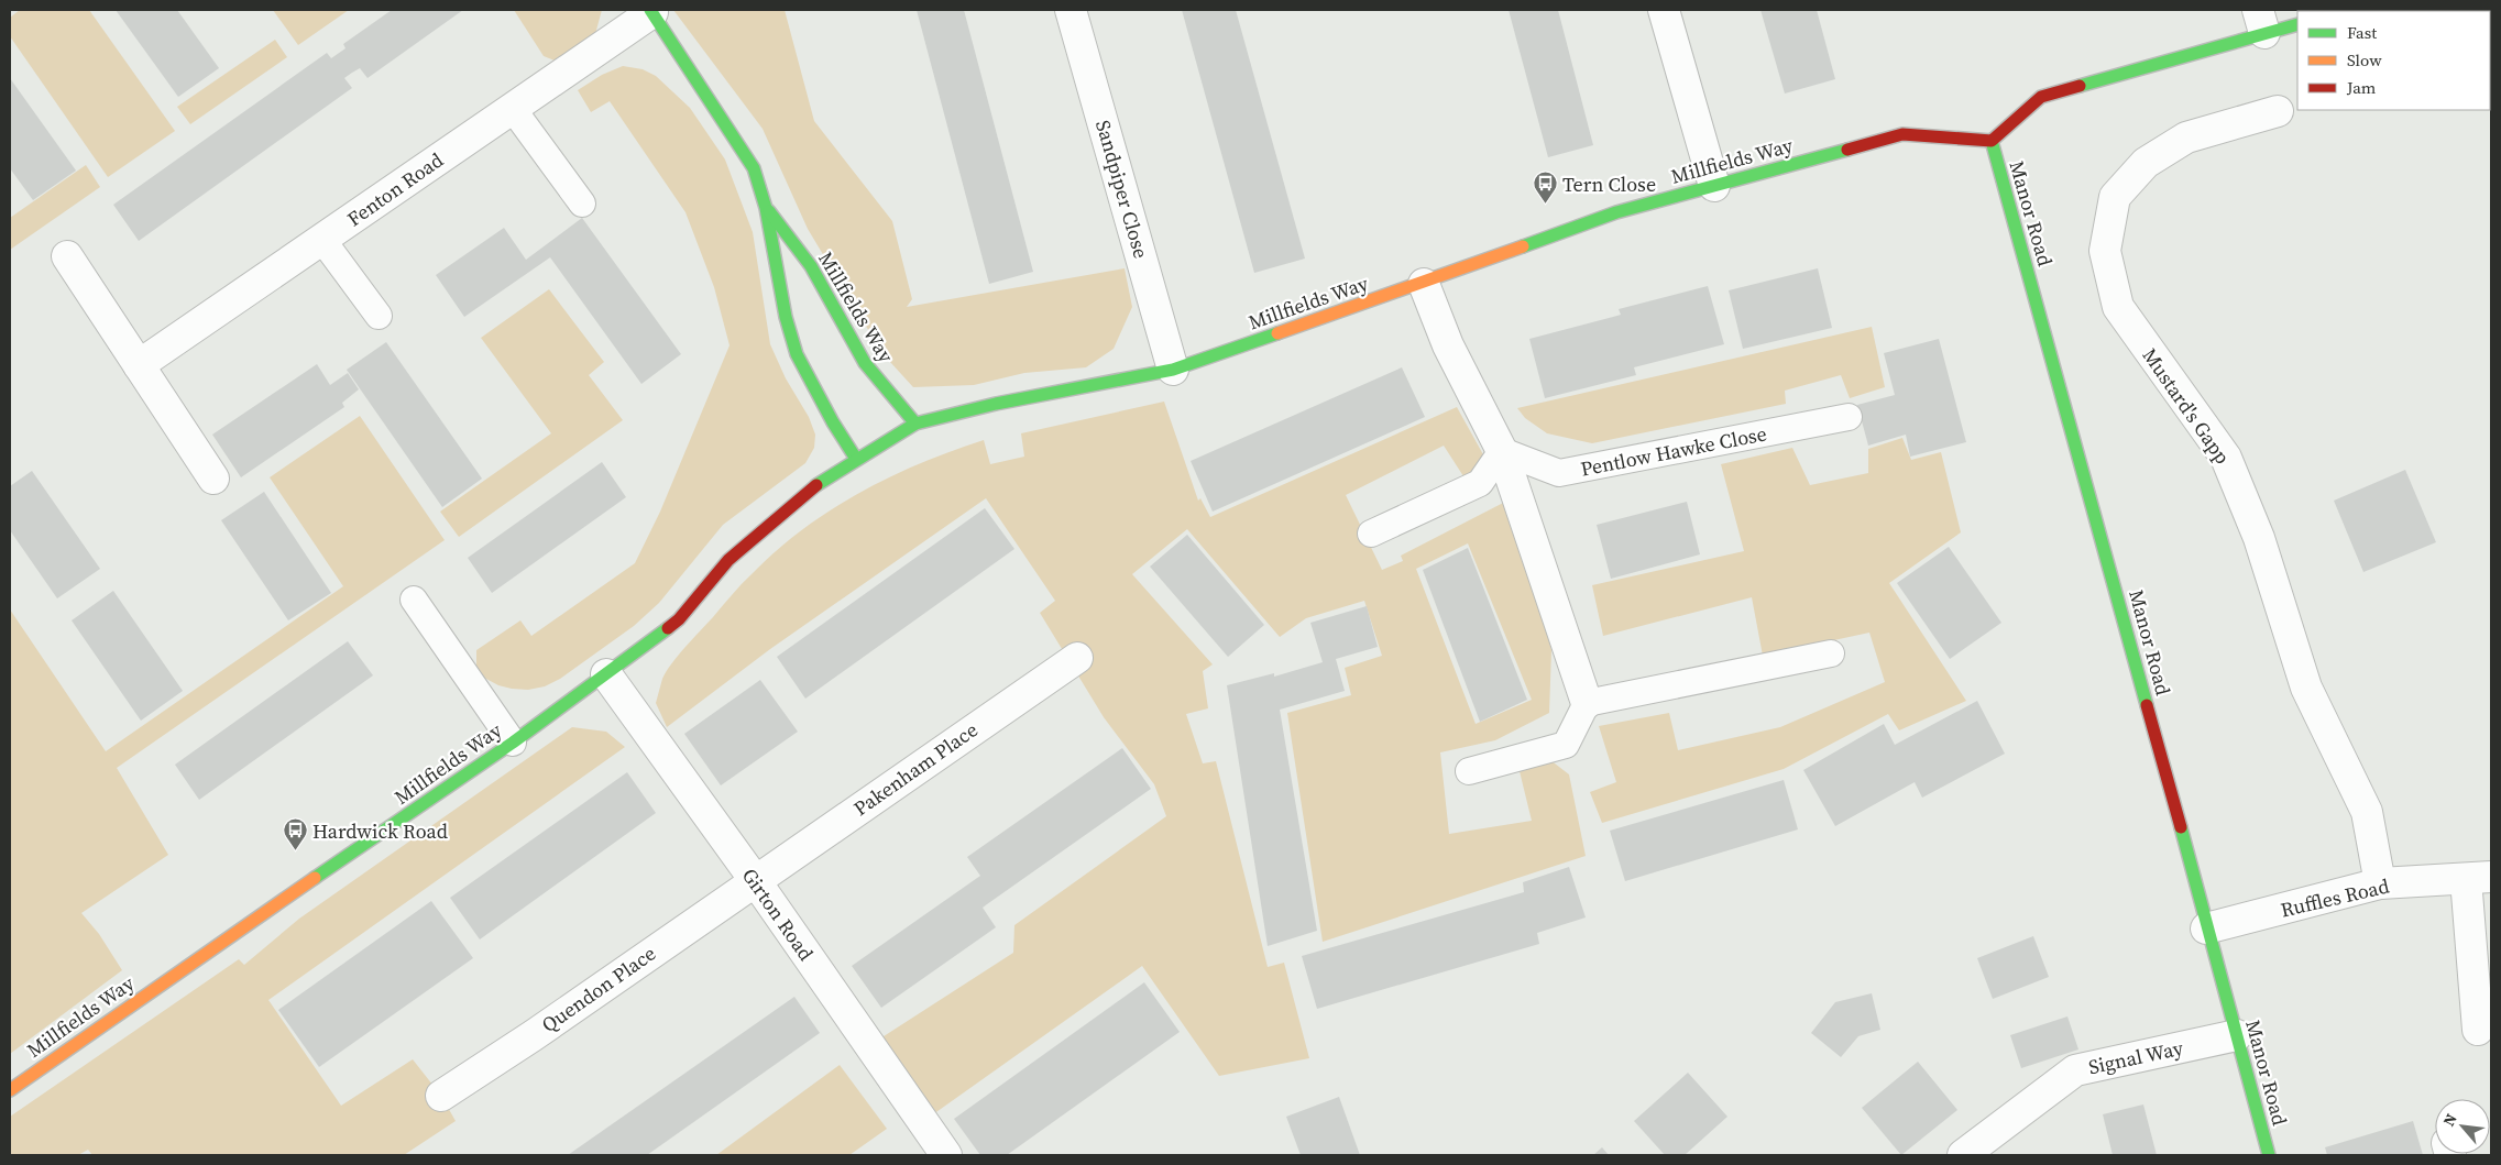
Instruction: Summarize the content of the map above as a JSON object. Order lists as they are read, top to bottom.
{
  "streets": {
    "street": [
      "Millfields Way",
      "Fenton Road",
      "Sandpiper Close",
      "Manor Road",
      "Mustard's Gapp",
      "Pakenham Place",
      "Ruffles Road",
      "Girton Road",
      "Quendon Place",
      "Signal Way"
    ],
    "lane": ["Pentlow Hawke Close"]
  },
  "crossings": [
    ["Millfields Way", "Fenton Road"],
    ["Millfields Way", "Sandpiper Close"],
    ["Millfields Way", "Manor Road"],
    ["Millfields Way", "Girton Road"],
    ["Manor Road", "Ruffles Road"],
    ["Manor Road", "Signal Way"],
    ["Mustard's Gapp", "Ruffles Road"],
    ["Pakenham Place", "Girton Road"],
    ["Pakenham Place", "Quendon Place"],
    ["Girton Road", "Quendon Place"]
  ],
  "places": {
    "bus stop": ["Tern Close", "Hardwick Road"]
  },
  "legend": ["Fast", "Slow", "Jam"],
  "north": "top left"
}
